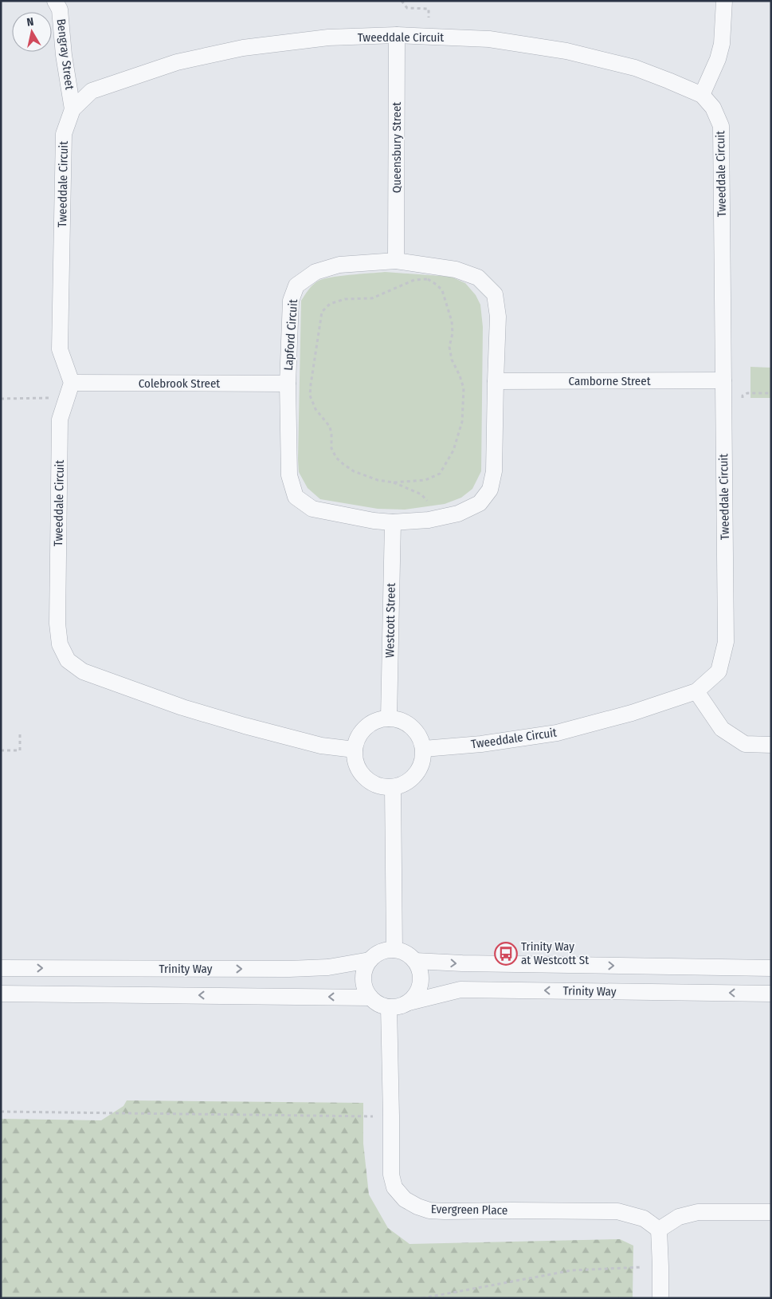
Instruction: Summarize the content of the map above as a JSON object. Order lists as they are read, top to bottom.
{
  "streets": {
    "street": [
      "Tweeddale Circuit",
      "Bengray Street",
      "Queensbury Street",
      "Lapford Circuit",
      "Camborne Street",
      "Colebrook Street",
      "Westcott Street",
      "Trinity Way",
      "Evergreen Place"
    ]
  },
  "crossings": [
    ["Tweeddale Circuit", "Bengray Street"],
    ["Tweeddale Circuit", "Queensbury Street"],
    ["Tweeddale Circuit", "Camborne Street"],
    ["Tweeddale Circuit", "Colebrook Street"],
    ["Tweeddale Circuit", "Westcott Street"],
    ["Queensbury Street", "Lapford Circuit"],
    ["Lapford Circuit", "Camborne Street"],
    ["Lapford Circuit", "Colebrook Street"],
    ["Lapford Circuit", "Westcott Street"],
    ["Trinity Way", "Evergreen Place"]
  ],
  "places": {
    "bus stop": ["Trinity Way at Westcott St"]
  },
  "north": "top"
}
